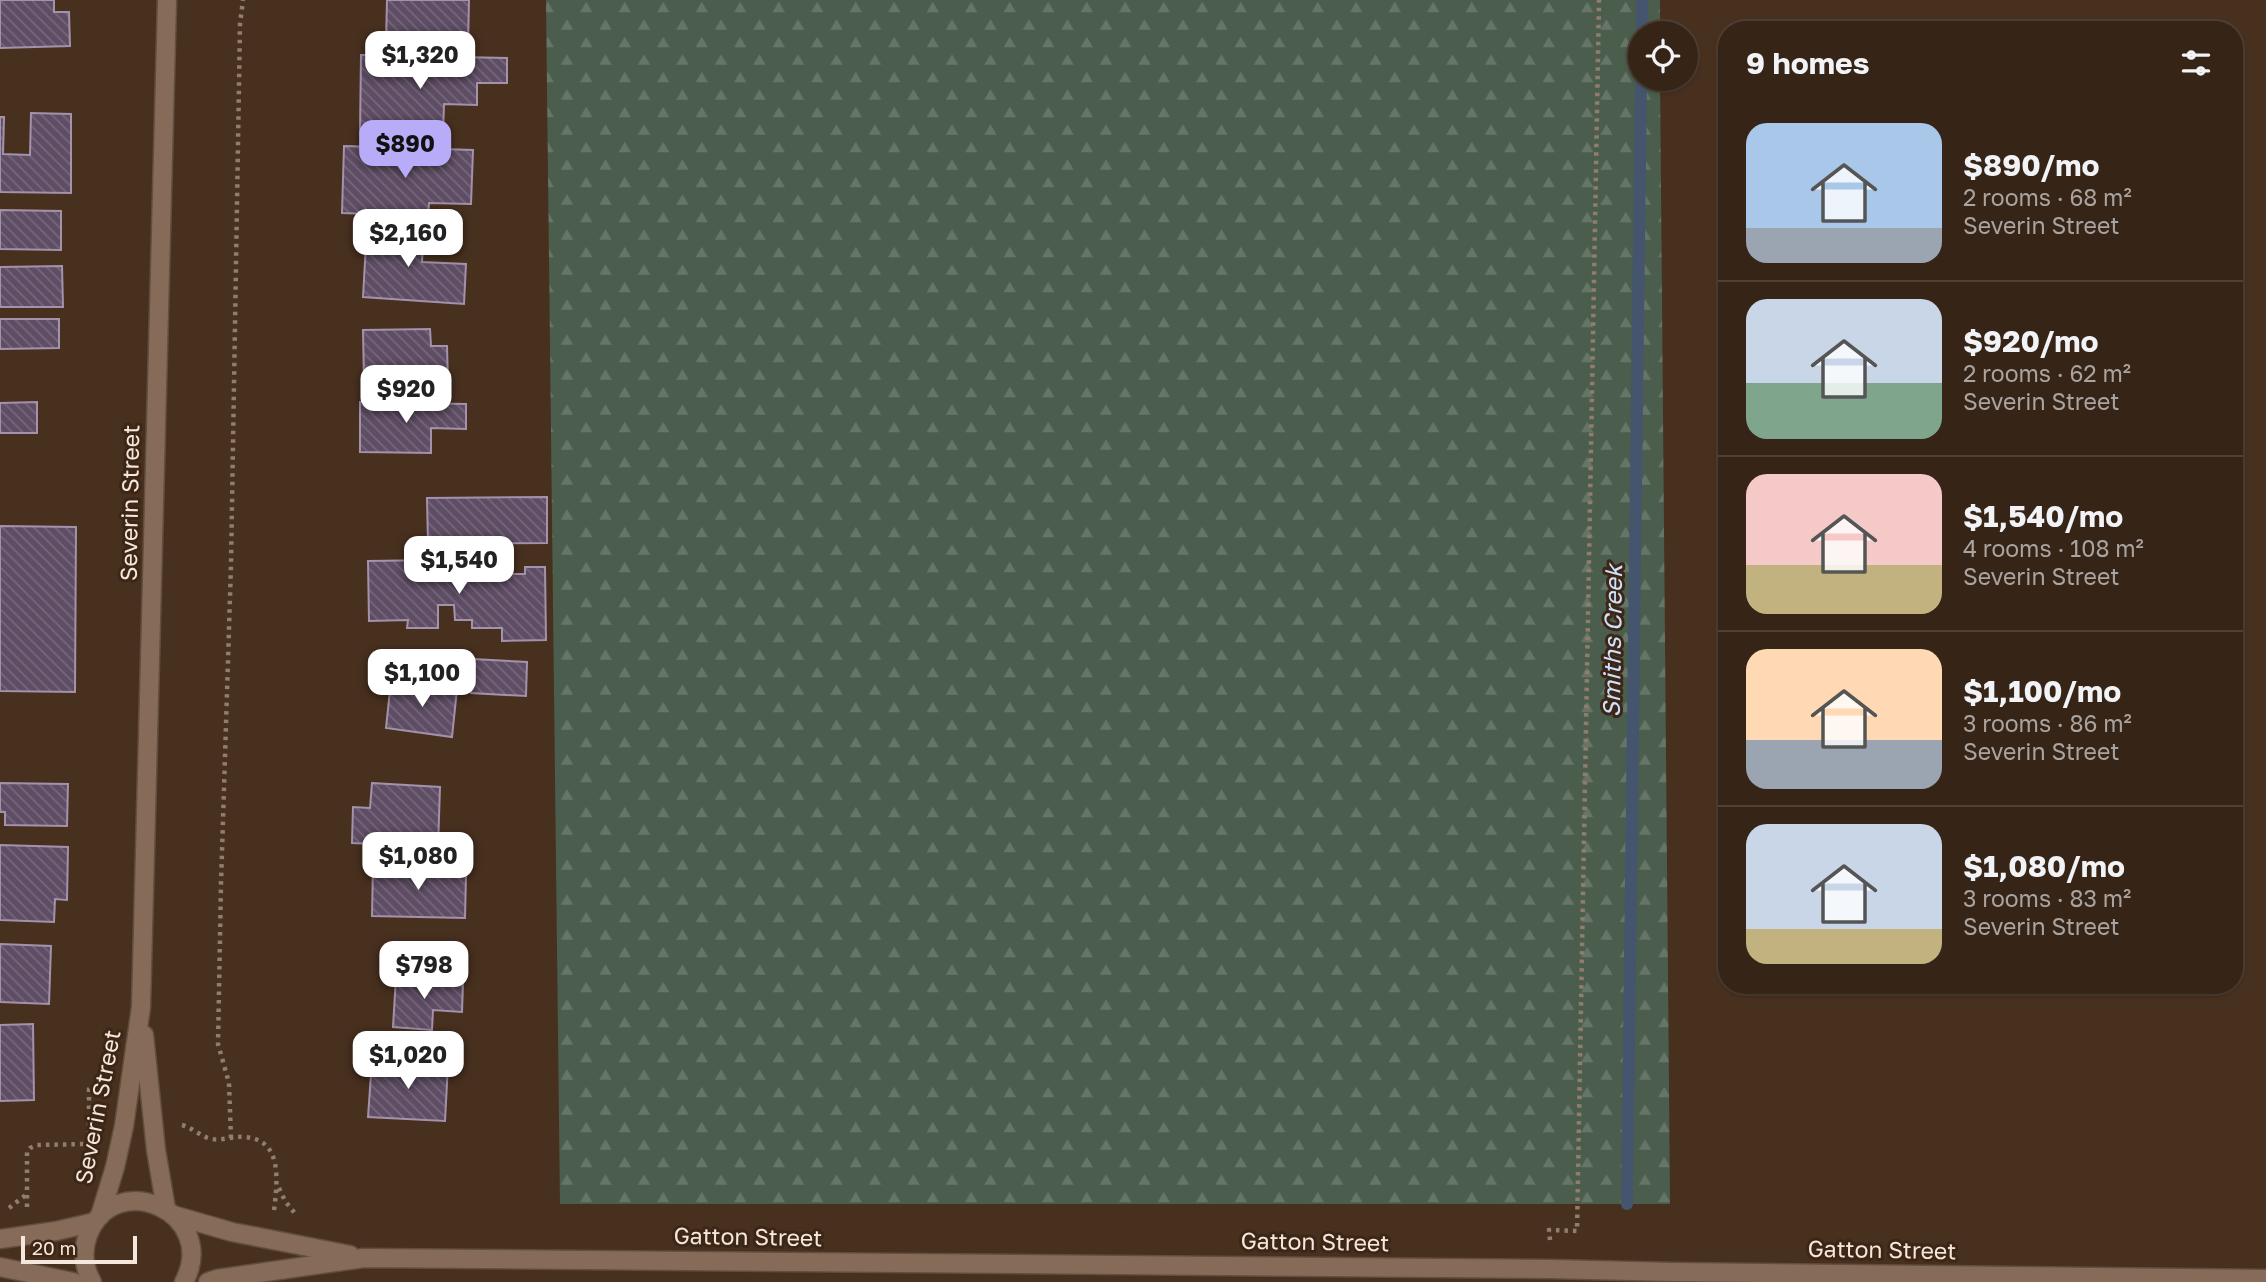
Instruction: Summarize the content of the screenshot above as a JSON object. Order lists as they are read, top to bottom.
{
  "streets": {
    "street": ["Severin Street", "Gatton Street"]
  },
  "crossings": [
    ["Severin Street", "Gatton Street"]
  ],
  "water": ["Smiths Creek"],
  "scale_bar": "20 m",
  "page": {
    "heading": "9 homes",
    "price": [
      "$1,320",
      "$890",
      "$2,160",
      "$920",
      "$1,540",
      "$1,100",
      "$1,080",
      "$798",
      "$1,020"
    ],
    "list": [
      {
        "name": "$890/mo",
        "note": "2 rooms · 68 m² · Severin Street"
      },
      {
        "name": "$920/mo",
        "note": "2 rooms · 62 m² · Severin Street"
      },
      {
        "name": "$1,540/mo",
        "note": "4 rooms · 108 m² · Severin Street"
      },
      {
        "name": "$1,100/mo",
        "note": "3 rooms · 86 m² · Severin Street"
      },
      {
        "name": "$1,080/mo",
        "note": "3 rooms · 83 m² · Severin Street"
      }
    ],
    "scale": "20 m"
  }
}
